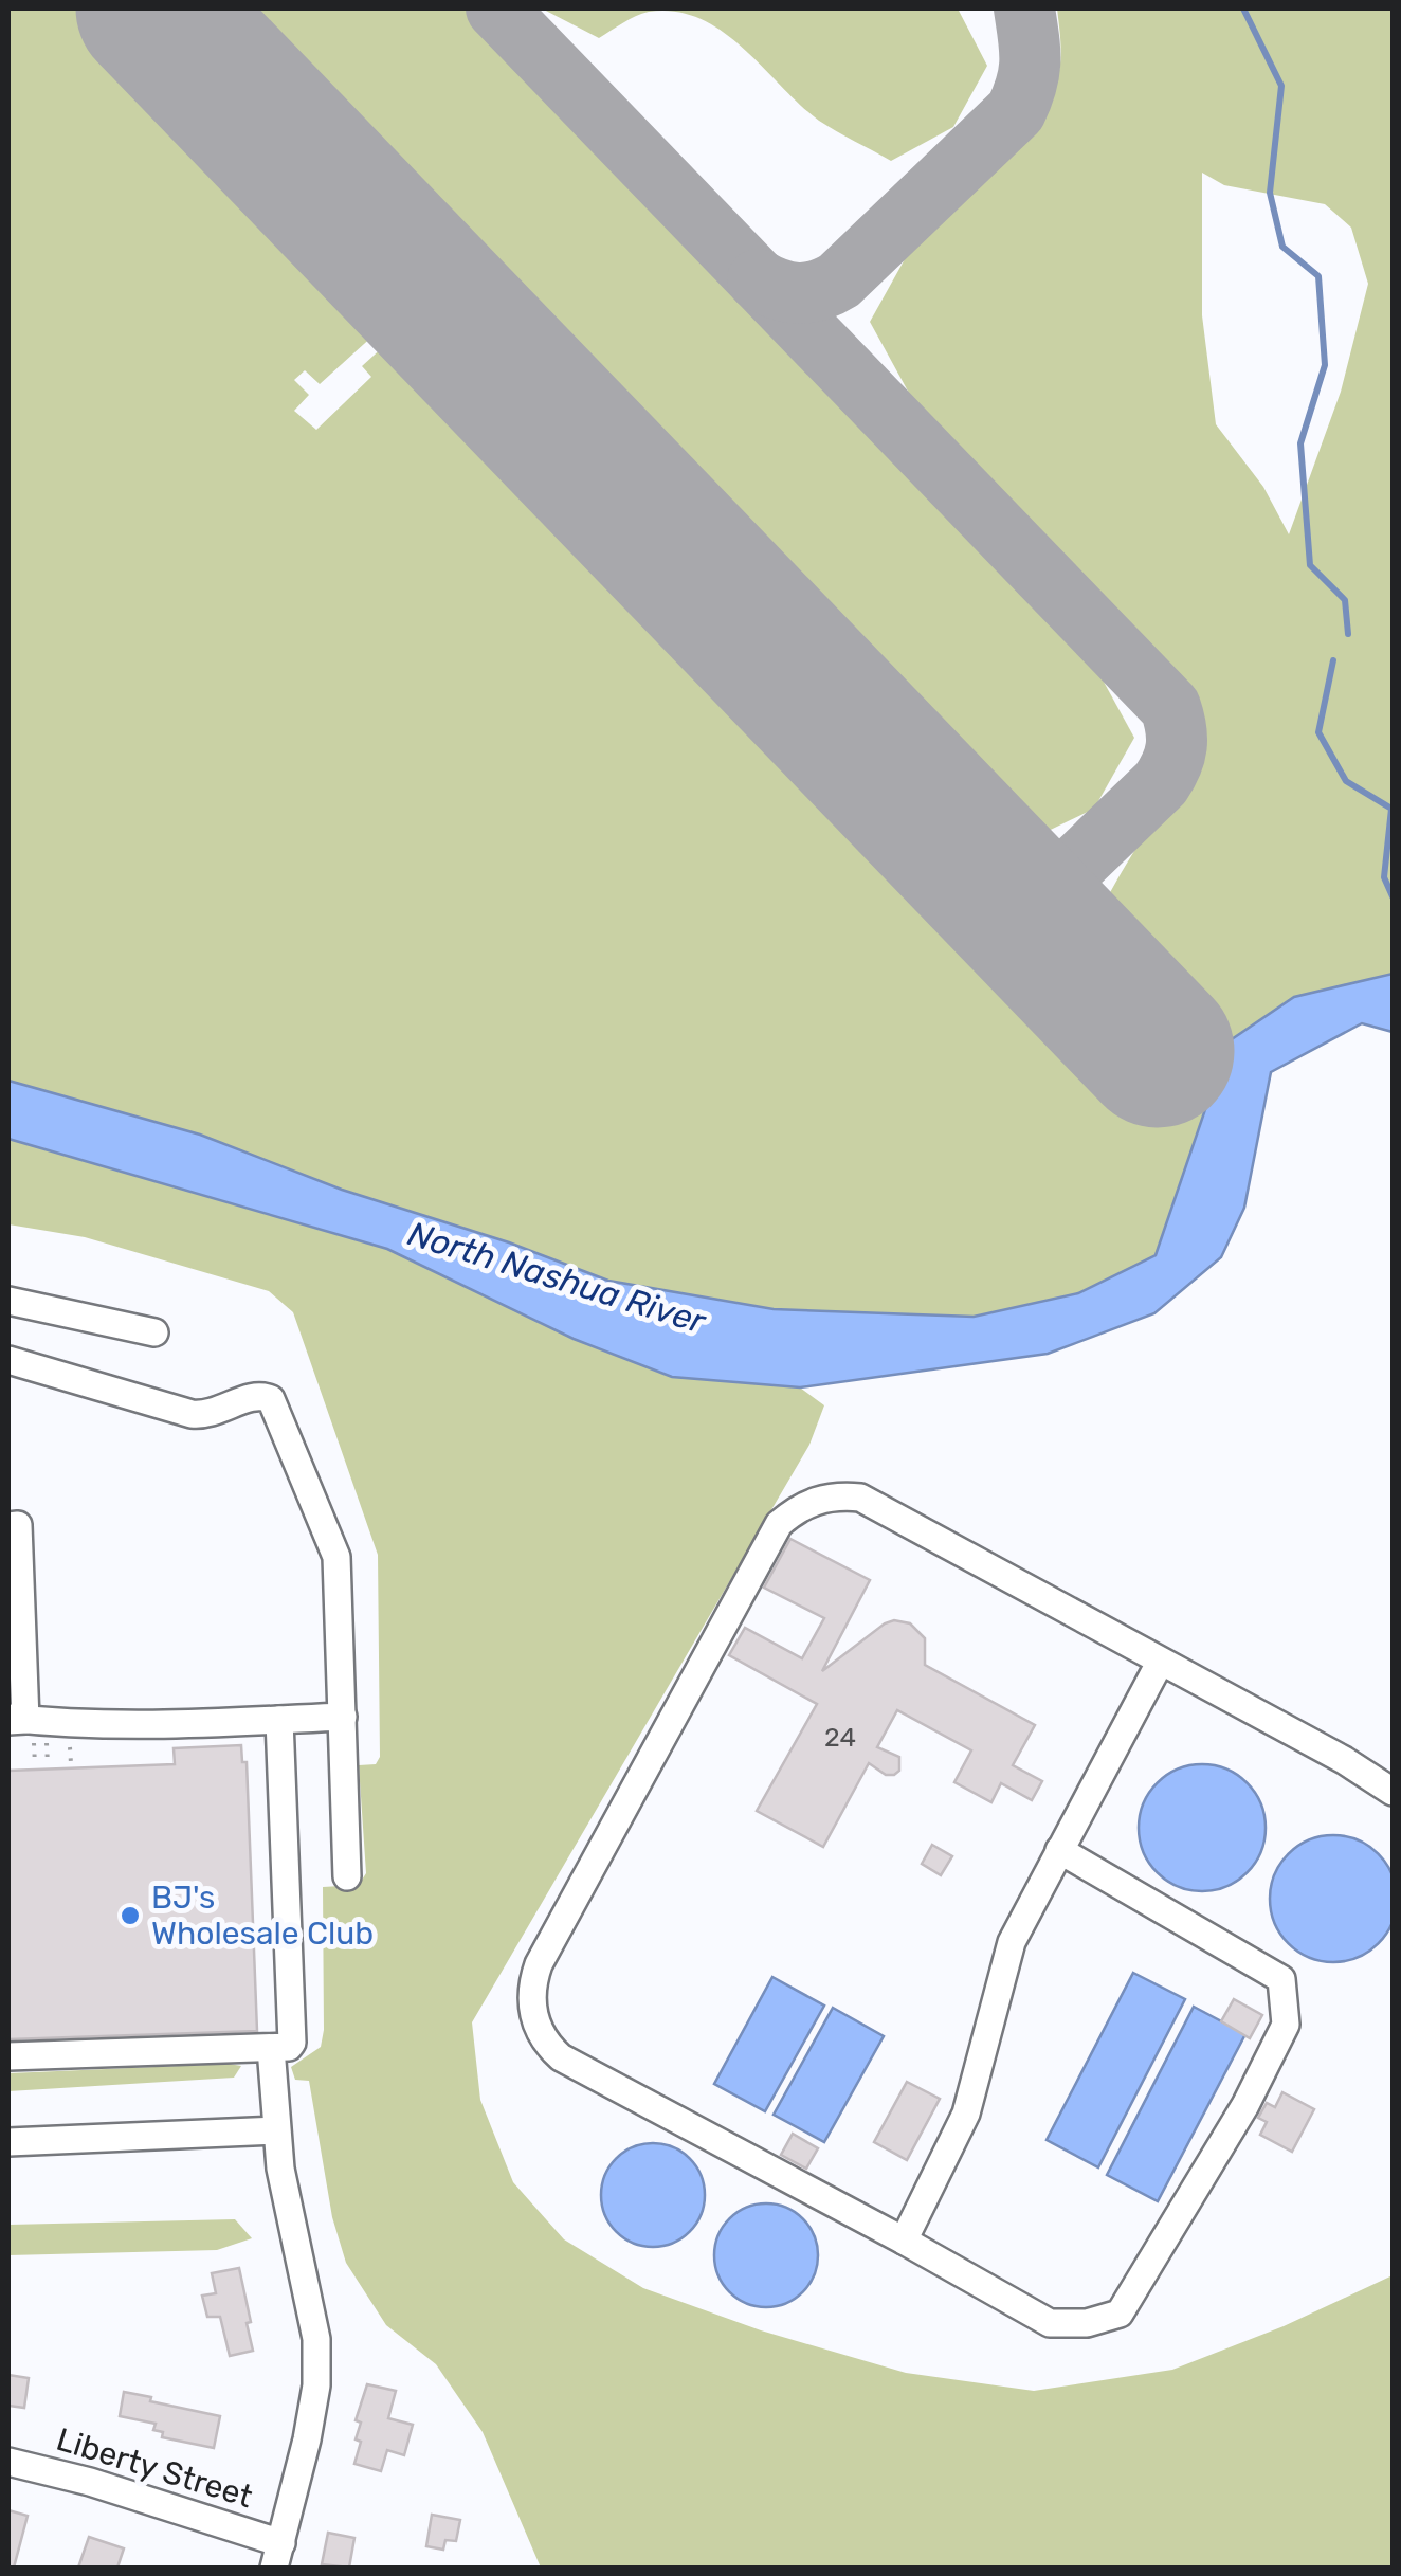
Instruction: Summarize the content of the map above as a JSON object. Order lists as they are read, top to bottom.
{
  "streets": {
    "street": ["Liberty Street"]
  },
  "water": ["North Nashua River"],
  "places": ["BJ's Wholesale Club"],
  "house_numbers": ["24"]
}
